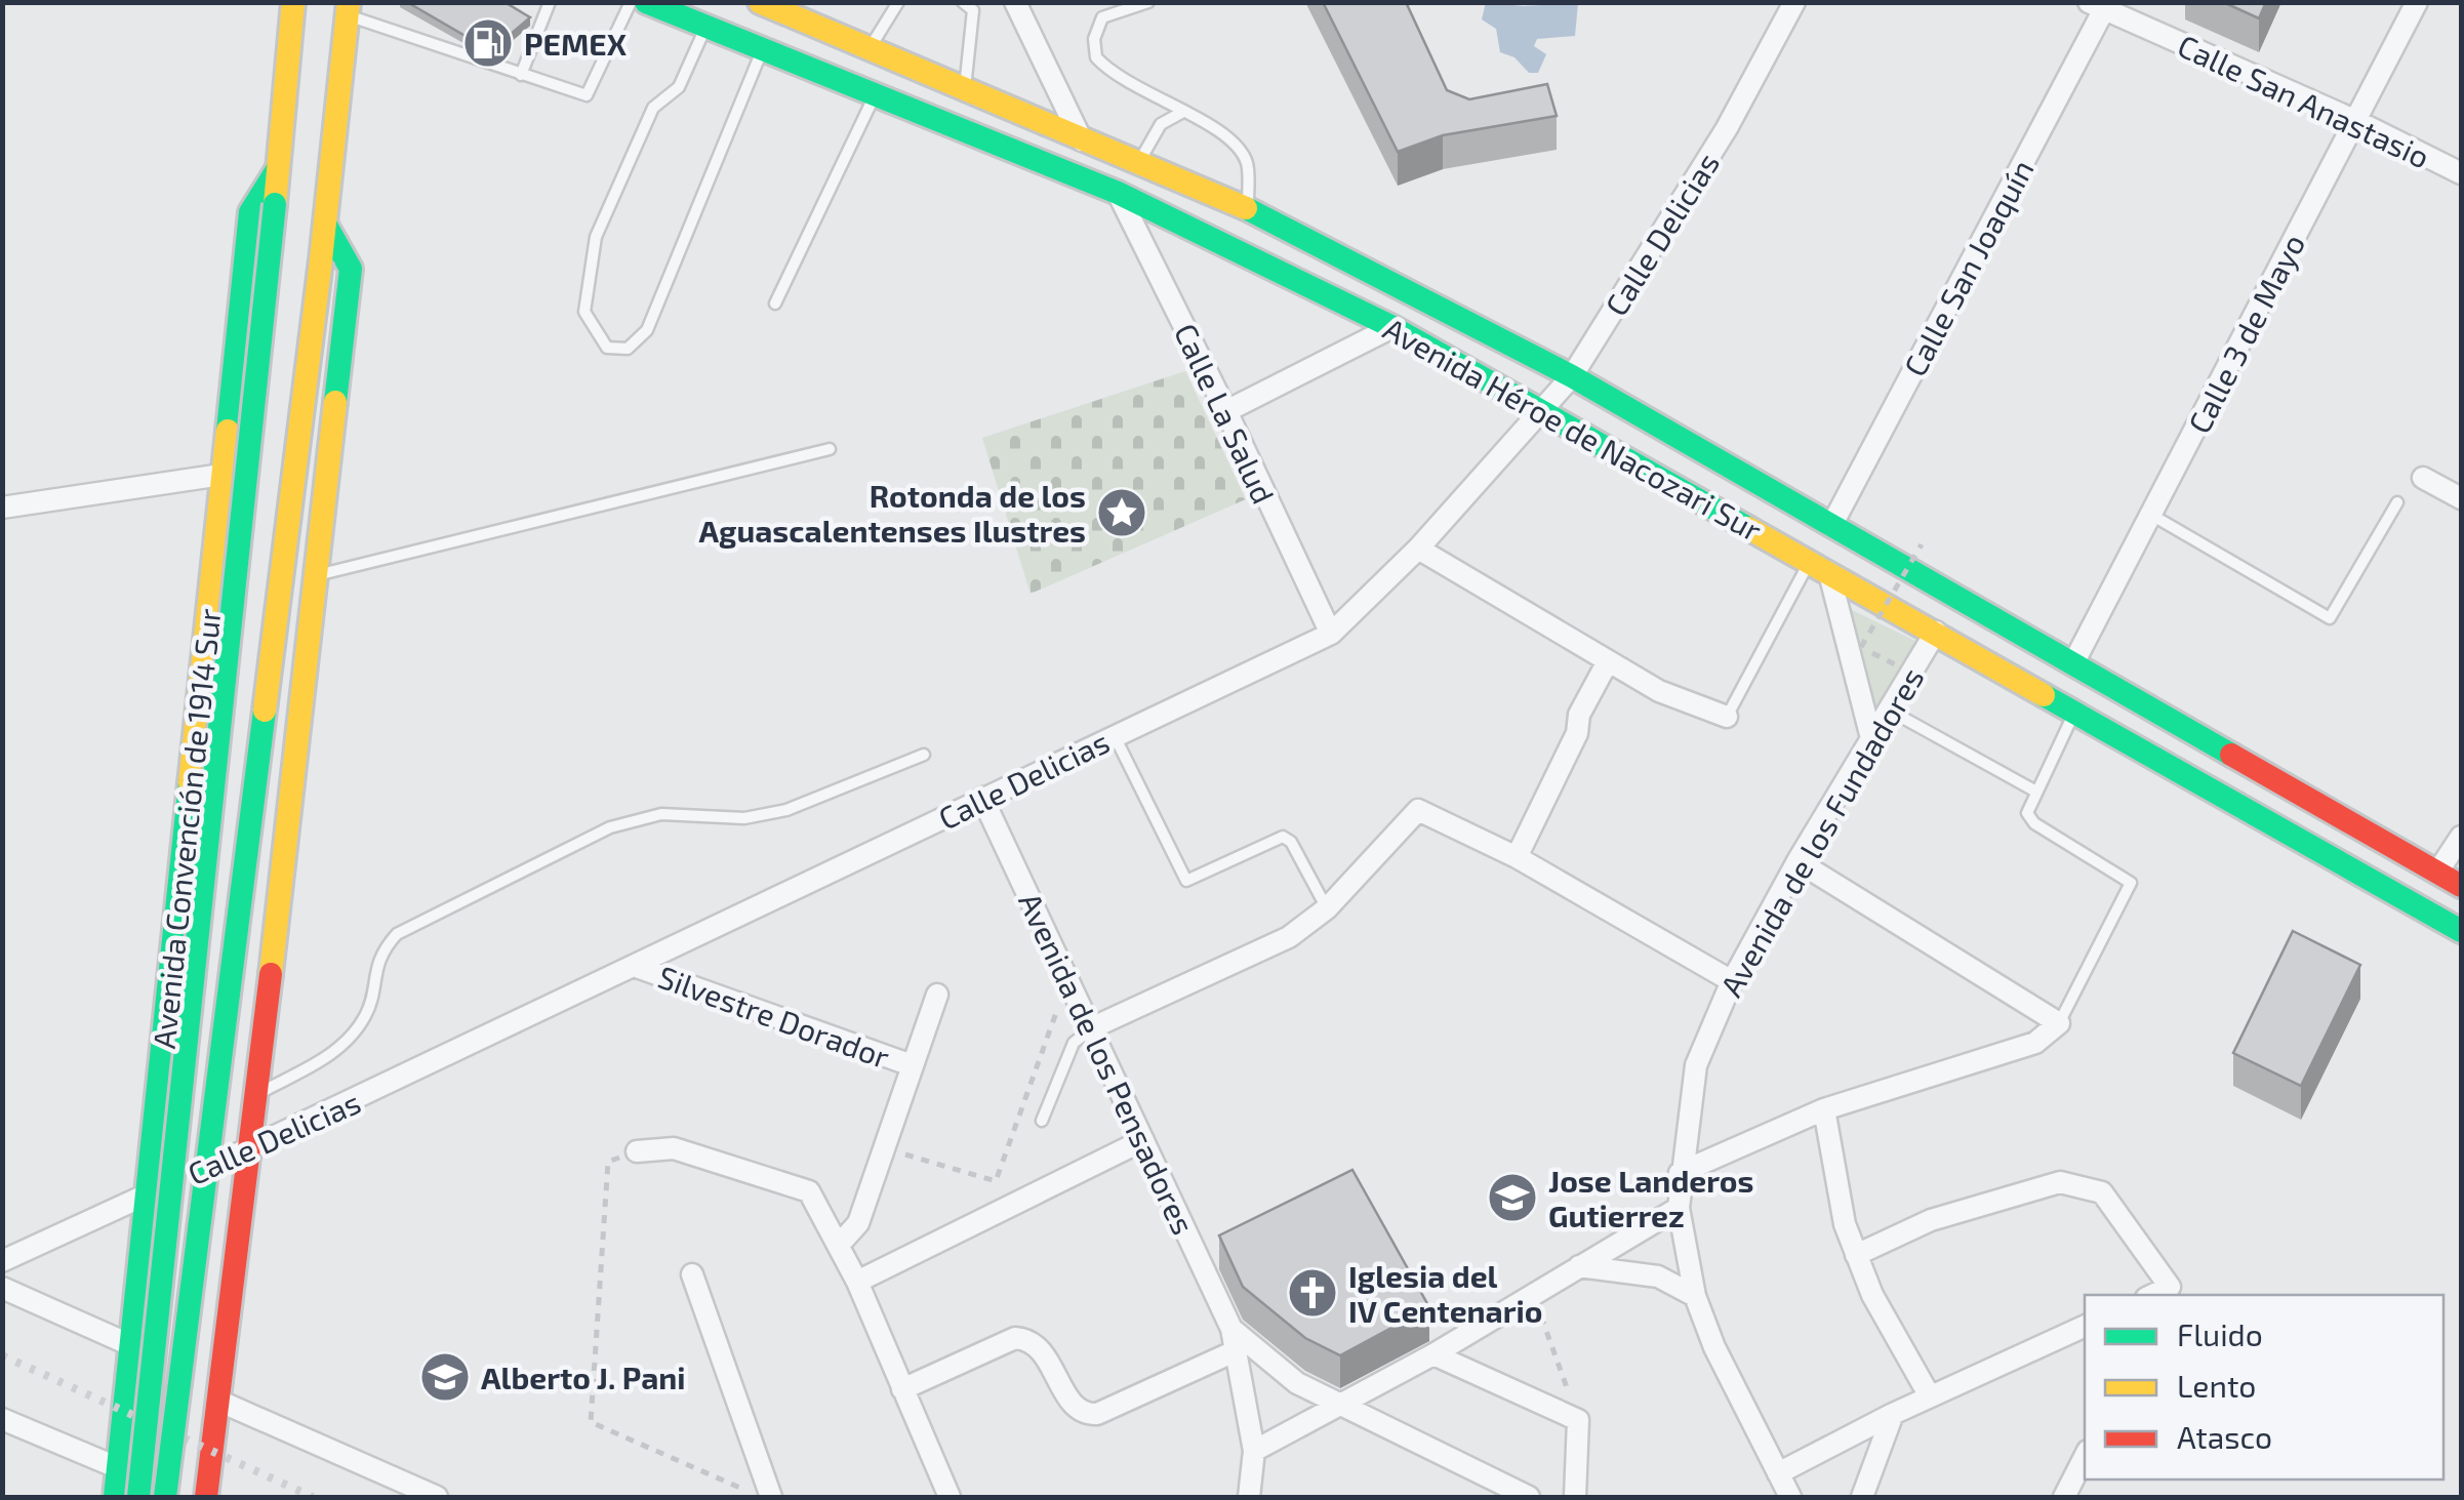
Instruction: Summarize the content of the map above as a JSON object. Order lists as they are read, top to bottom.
{
  "streets": {
    "main road": ["Avenida Héroe de Nacozari Sur", "Avenida Convención de 1914 Sur"],
    "street": [
      "Calle San Anastasio",
      "Calle Delicias",
      "Calle San Joaquín",
      "Calle 3 de Mayo",
      "Calle La Salud",
      "Avenida de los Fundadores",
      "Silvestre Dorador",
      "Avenida de los Pensadores"
    ]
  },
  "crossings": [
    ["Calle San Anastasio", "Calle San Joaquín"],
    ["Calle San Anastasio", "Calle 3 de Mayo"],
    ["Calle Delicias", "Calle La Salud"],
    ["Calle Delicias", "Avenida Héroe de Nacozari Sur"],
    ["Calle Delicias", "Avenida Convención de 1914 Sur"],
    ["Calle Delicias", "Silvestre Dorador"],
    ["Calle Delicias", "Avenida de los Pensadores"],
    ["Calle San Joaquín", "Avenida Héroe de Nacozari Sur"],
    ["Calle 3 de Mayo", "Avenida Héroe de Nacozari Sur"],
    ["Calle La Salud", "Avenida Héroe de Nacozari Sur"],
    ["Avenida Héroe de Nacozari Sur", "Avenida de los Fundadores"]
  ],
  "places": {
    "fuel station": ["PEMEX"],
    "place": ["Rotonda de los Aguascalentenses Ilustres"],
    "school or university": ["Jose Landeros Gutierrez", "Alberto J. Pani"],
    "church": ["Iglesia del IV Centenario"]
  },
  "legend": ["Fluido", "Lento", "Atasco"]
}
